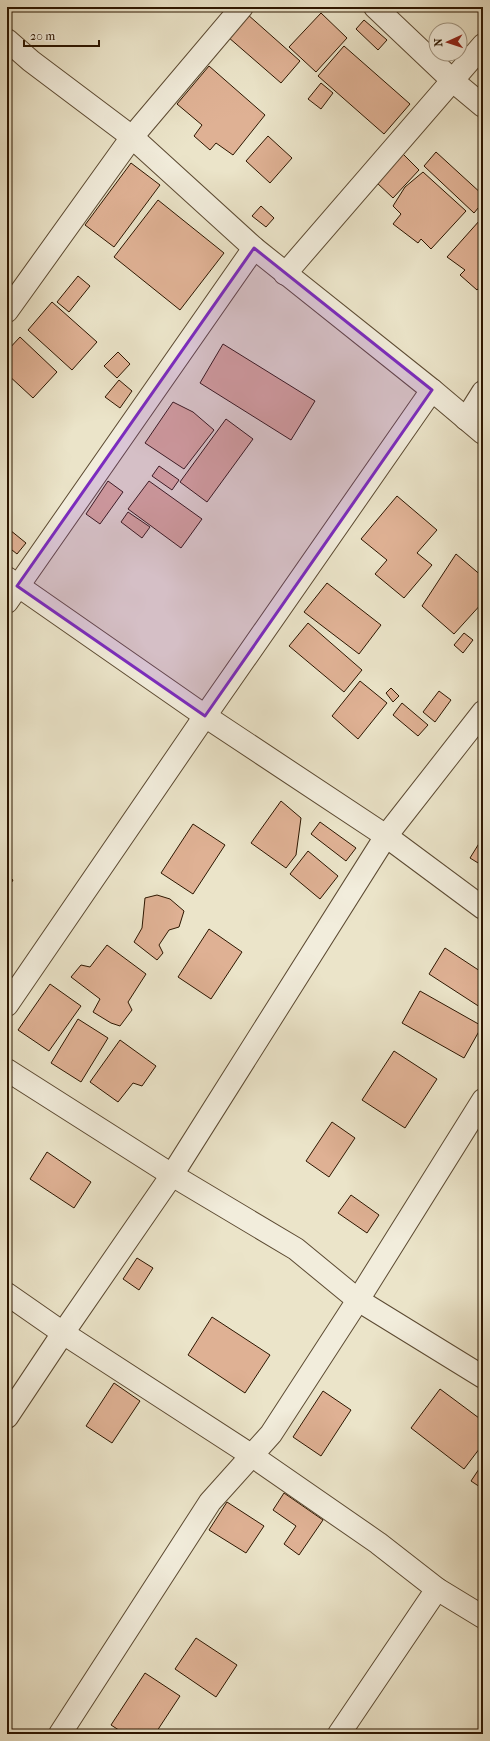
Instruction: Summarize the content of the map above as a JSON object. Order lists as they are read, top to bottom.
{
  "scale_bar": "20 m",
  "north": "left"
}
